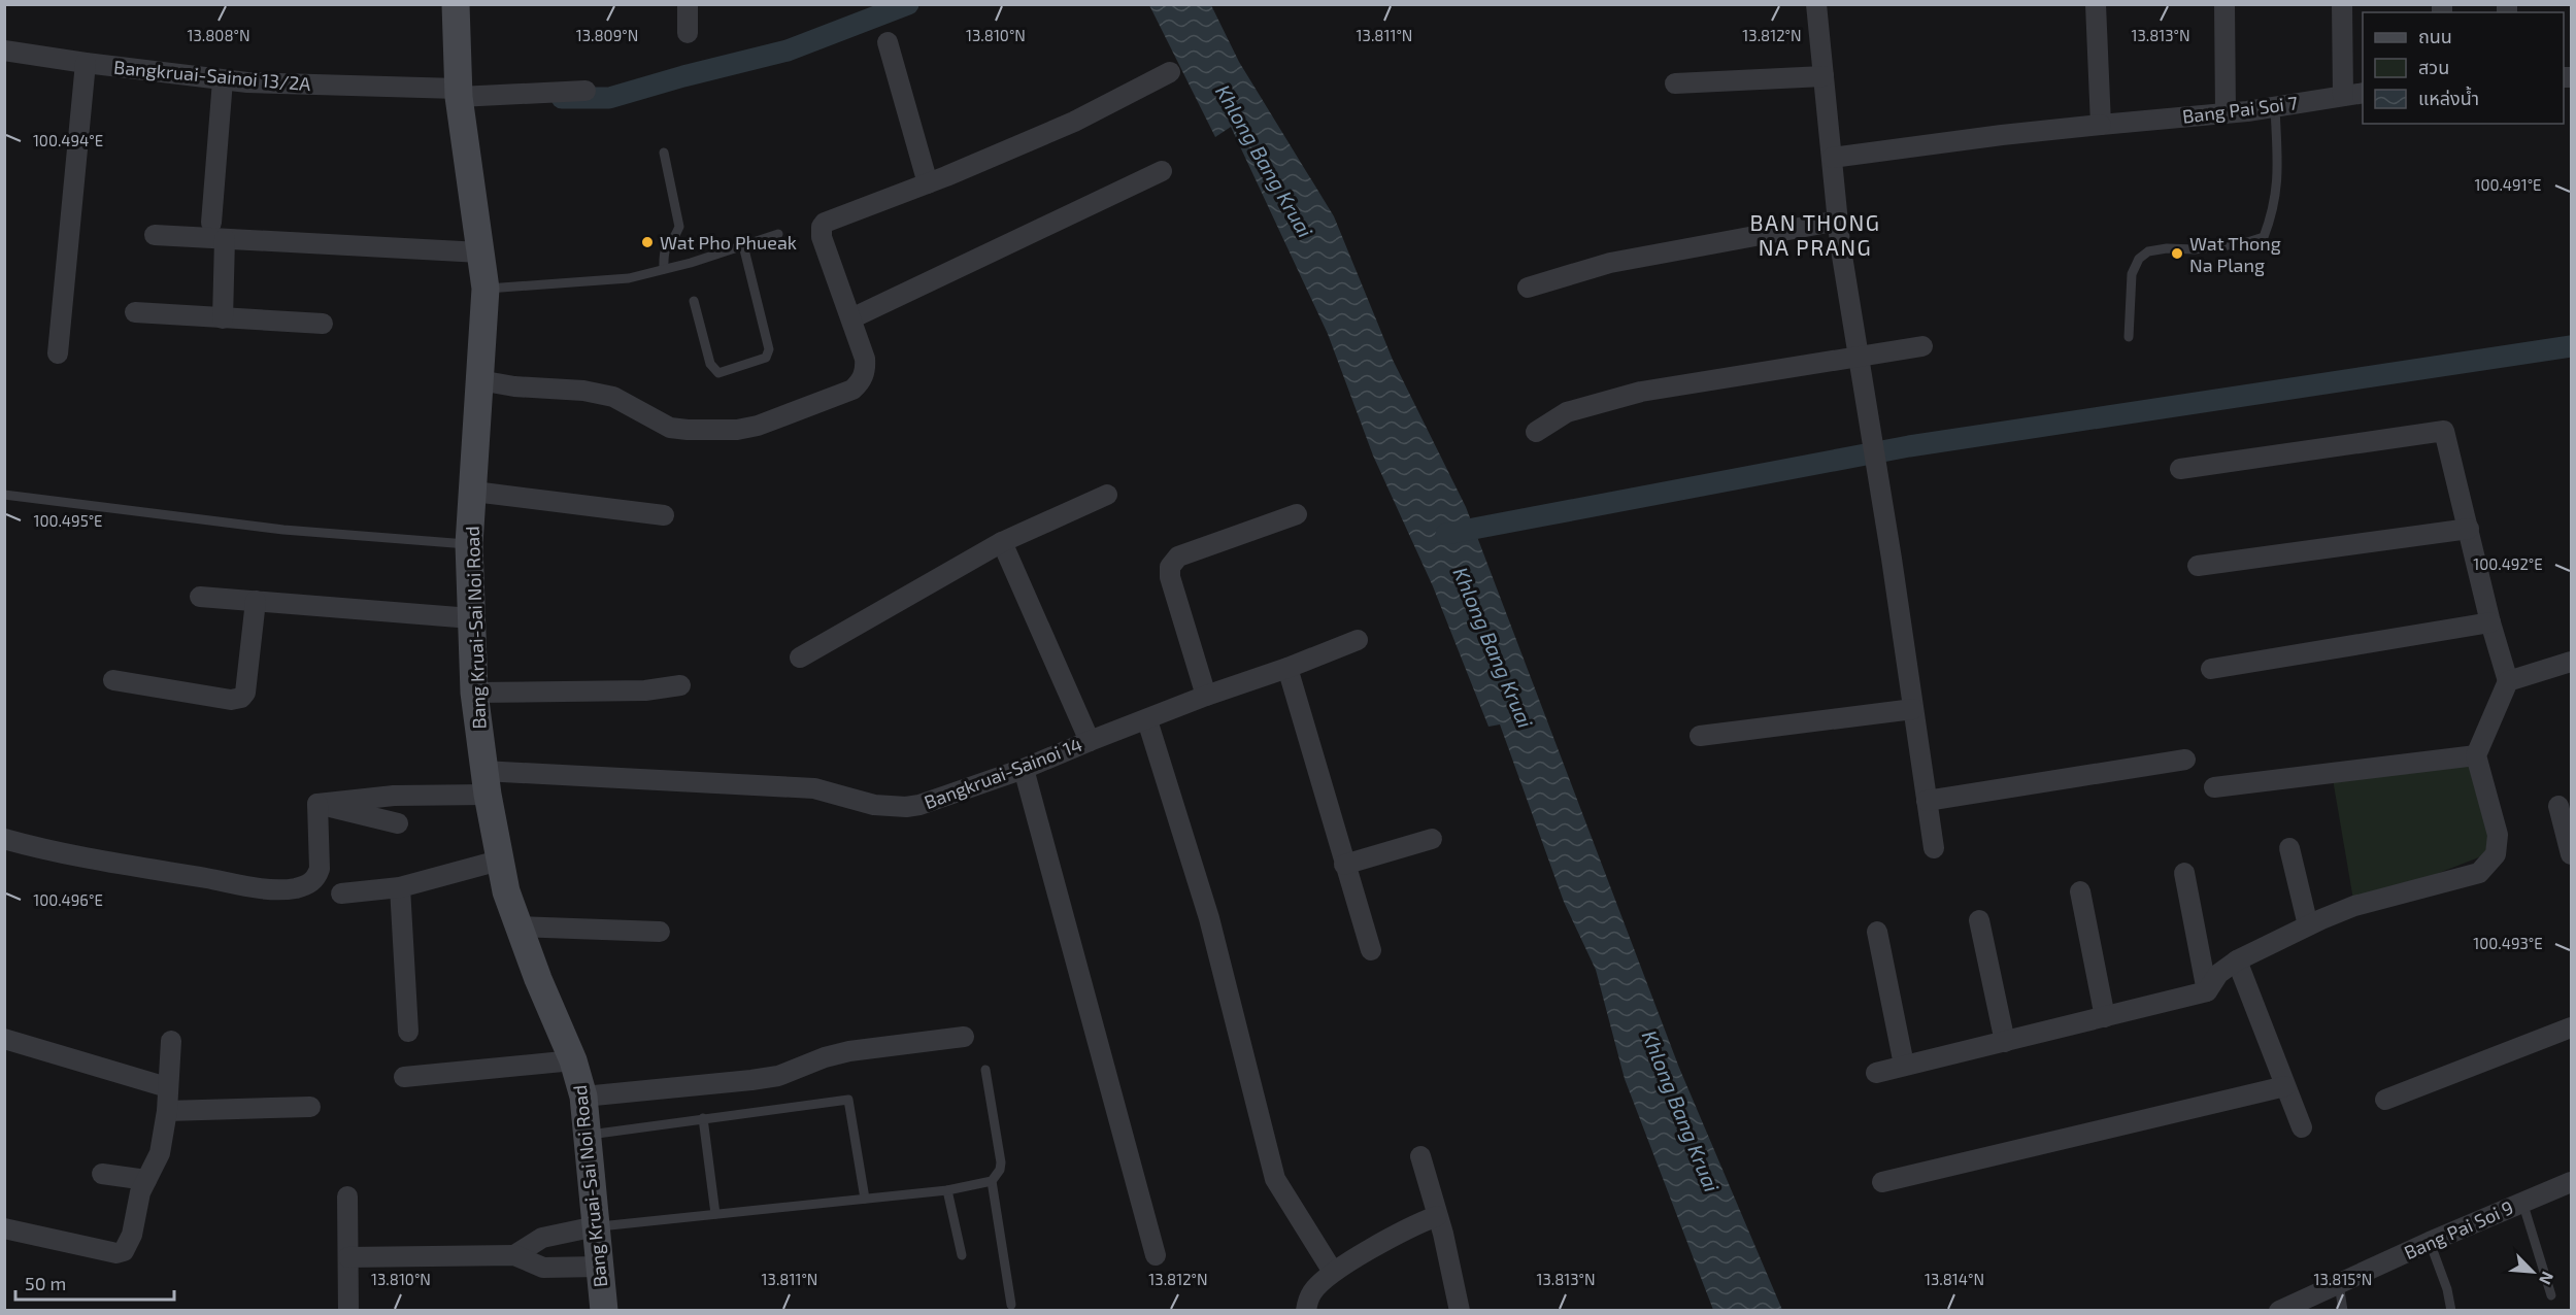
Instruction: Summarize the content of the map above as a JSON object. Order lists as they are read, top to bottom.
{
  "streets": {
    "main road": ["Bang Kruai-Sai Noi Road"],
    "street": [
      "Bangkruai-Sainoi 13/2A",
      "Bang Pai Soi 7",
      "Bangkruai-Sainoi 14",
      "Bang Pai Soi 9"
    ]
  },
  "crossings": [
    ["Bangkruai-Sainoi 13/2A", "Bang Kruai-Sai Noi Road"],
    ["Bang Kruai-Sai Noi Road", "Bangkruai-Sainoi 14"]
  ],
  "districts": ["BAN THONG NA PRANG"],
  "water": ["Khlong Bang Kruai"],
  "places": ["Wat Pho Phueak", "Wat Thong Na Plang"],
  "legend": ["ถนน", "สวน", "แหล่งน้ำ"],
  "scale_bar": "50 m",
  "north": "bottom right",
  "coordinates": [
    "13.808°N",
    "13.809°N",
    "13.810°N",
    "13.811°N",
    "13.812°N",
    "13.813°N",
    "100.494°E",
    "100.491°E",
    "100.495°E",
    "100.492°E",
    "100.496°E",
    "100.493°E",
    "13.814°N",
    "13.815°N"
  ]
}
